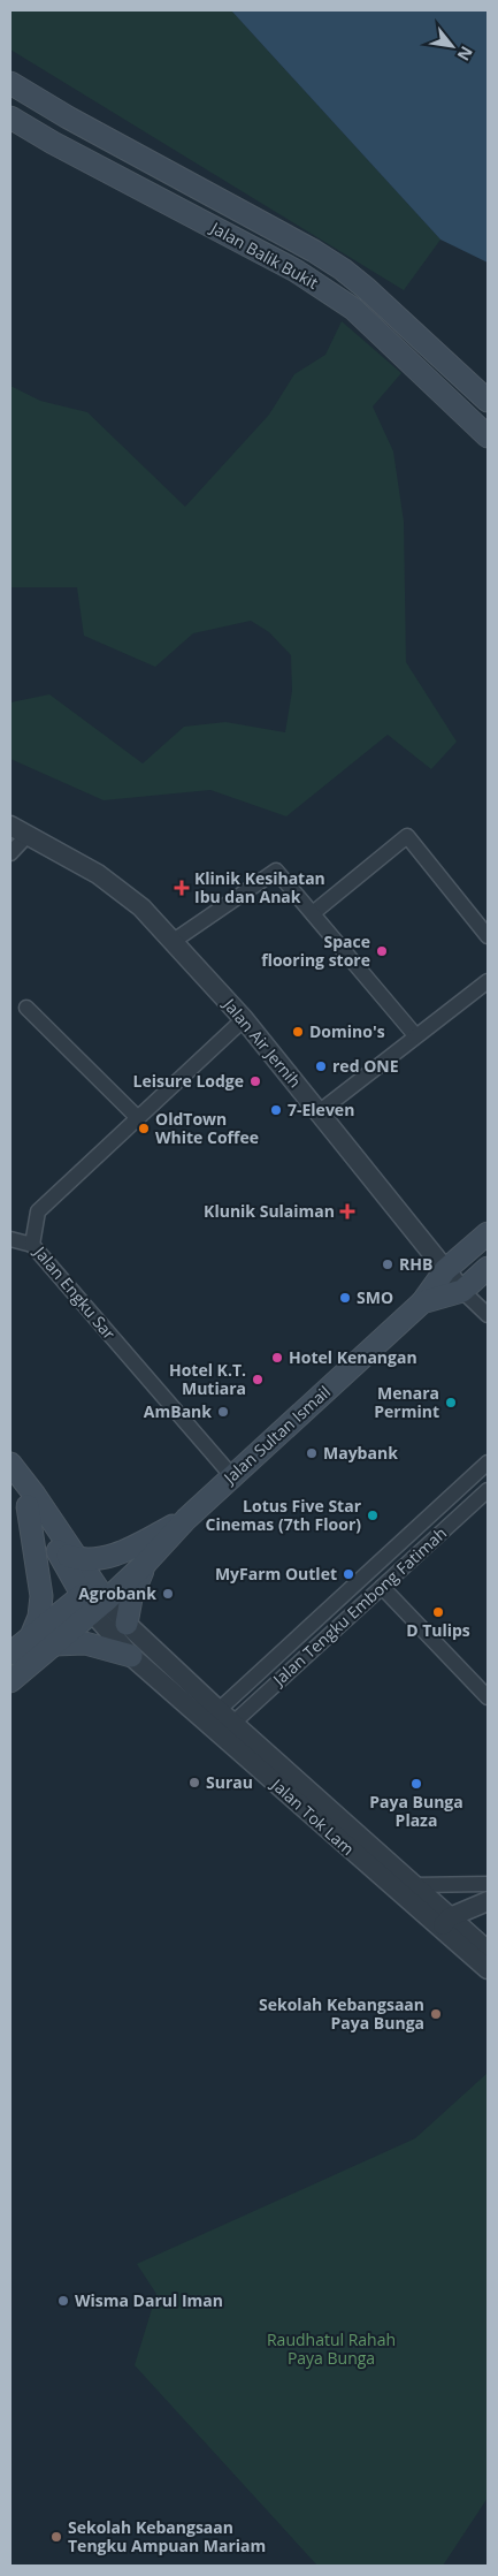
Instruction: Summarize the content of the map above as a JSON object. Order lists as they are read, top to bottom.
{
  "streets": {
    "main road": ["Jalan Balik Bukit", "Jalan Sultan Ismail"],
    "street": [
      "Jalan Air Jernih",
      "Jalan Engku Sar",
      "Jalan Tengku Embong Fatimah",
      "Jalan Tok Lam"
    ]
  },
  "crossings": [
    ["Jalan Air Jernih", "Jalan Engku Sar"],
    ["Jalan Air Jernih", "Jalan Sultan Ismail"],
    ["Jalan Engku Sar", "Jalan Sultan Ismail"],
    ["Jalan Sultan Ismail", "Jalan Tok Lam"],
    ["Jalan Tengku Embong Fatimah", "Jalan Tok Lam"]
  ],
  "parks": ["Raudhatul Rahah Paya Bunga"],
  "places": {
    "health": ["Klinik Kesihatan Ibu dan Anak", "Klunik Sulaiman"],
    "other": [
      "Space flooring store",
      "Domino's",
      "red ONE",
      "Leisure Lodge",
      "7-Eleven",
      "OldTown White Coffee",
      "RHB",
      "SMO",
      "Hotel Kenangan",
      "Hotel K.T. Mutiara",
      "Menara Permint",
      "AmBank",
      "Maybank",
      "Lotus Five Star Cinemas (7th Floor)",
      "MyFarm Outlet",
      "Agrobank",
      "D Tulips",
      "Surau",
      "Paya Bunga Plaza",
      "Sekolah Kebangsaan Paya Bunga",
      "Wisma Darul Iman",
      "Sekolah Kebangsaan Tengku Ampuan Mariam"
    ]
  },
  "north": "bottom right"
}
